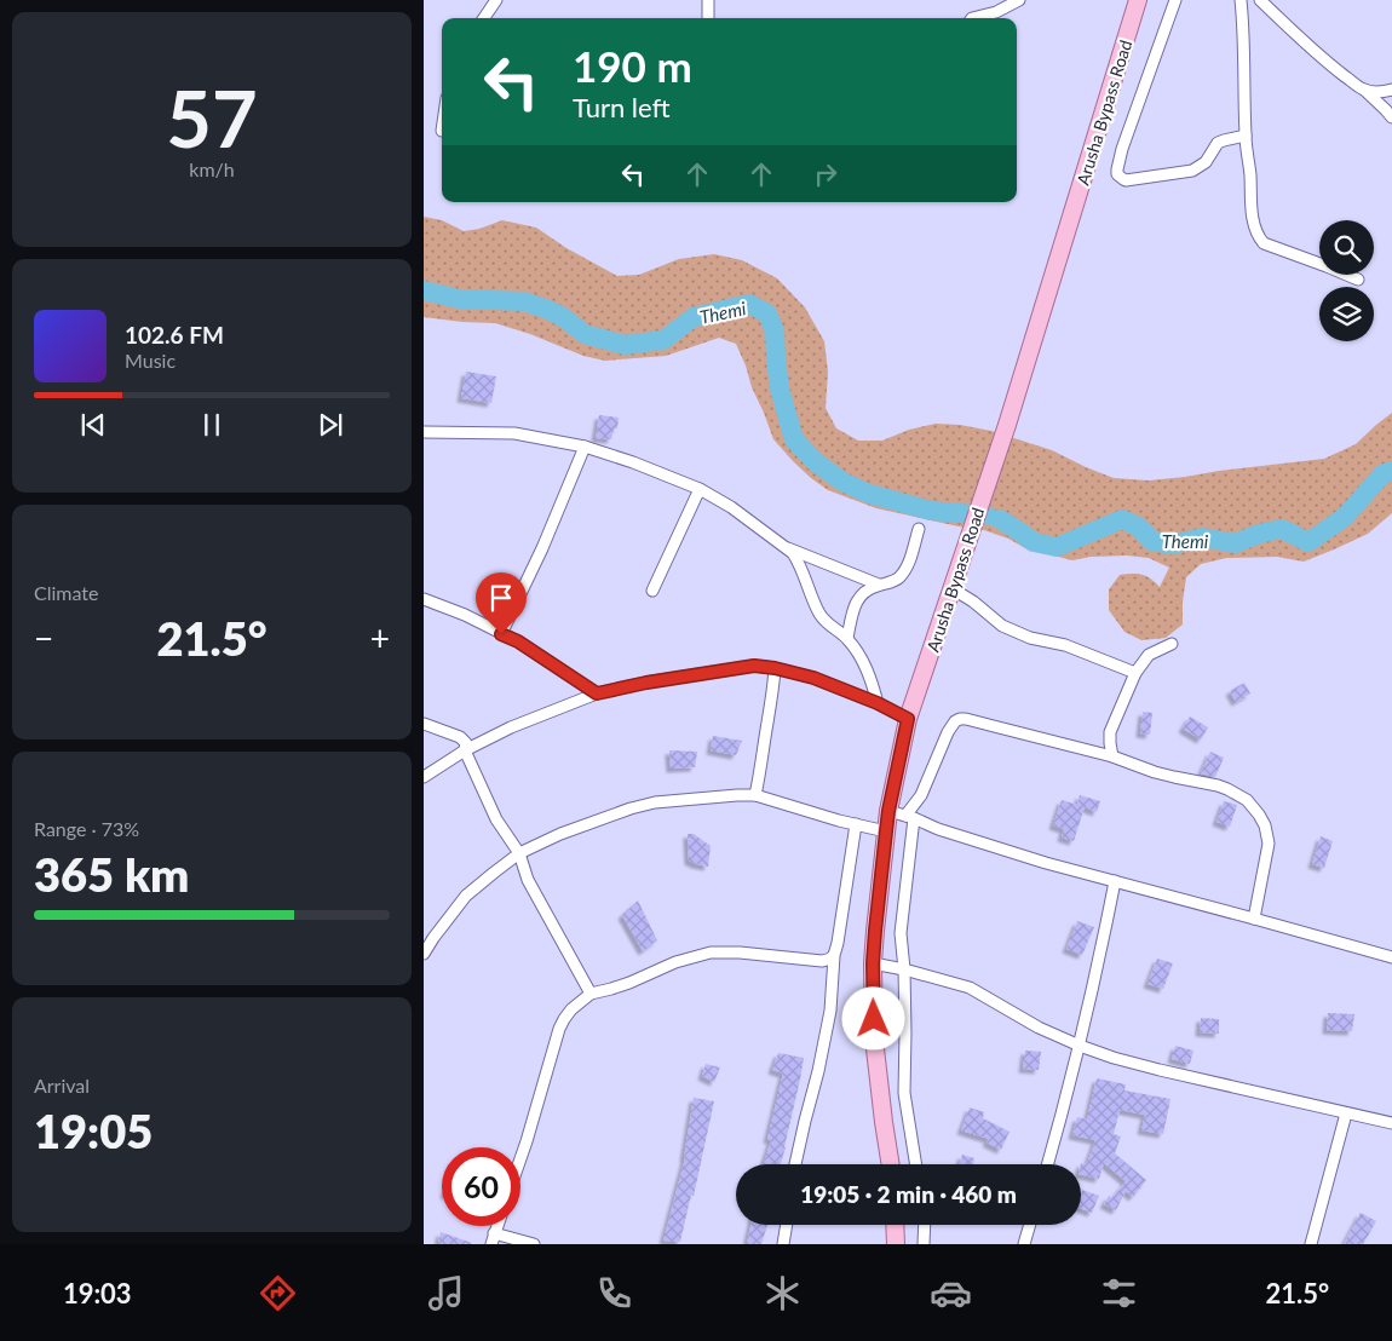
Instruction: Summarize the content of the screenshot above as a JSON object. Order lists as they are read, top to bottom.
{
  "streets": {
    "main road": ["Arusha Bypass Road"]
  },
  "water": ["Themi"],
  "page": {
    "tile": [
      ["57", "km/h"],
      "Climate",
      ["Range · 73%", "365 km"],
      ["Arrival", "19:05"]
    ],
    "turn": ["190 m", "Turn left"],
    "song": ["102.6 FM", "Music"],
    "heat": ["−", "21.5°", "+"],
    "limit": "60",
    "trip": "19:05 · 2 min · 460 m",
    "tabs": ["19:03", "21.5°"]
  }
}
